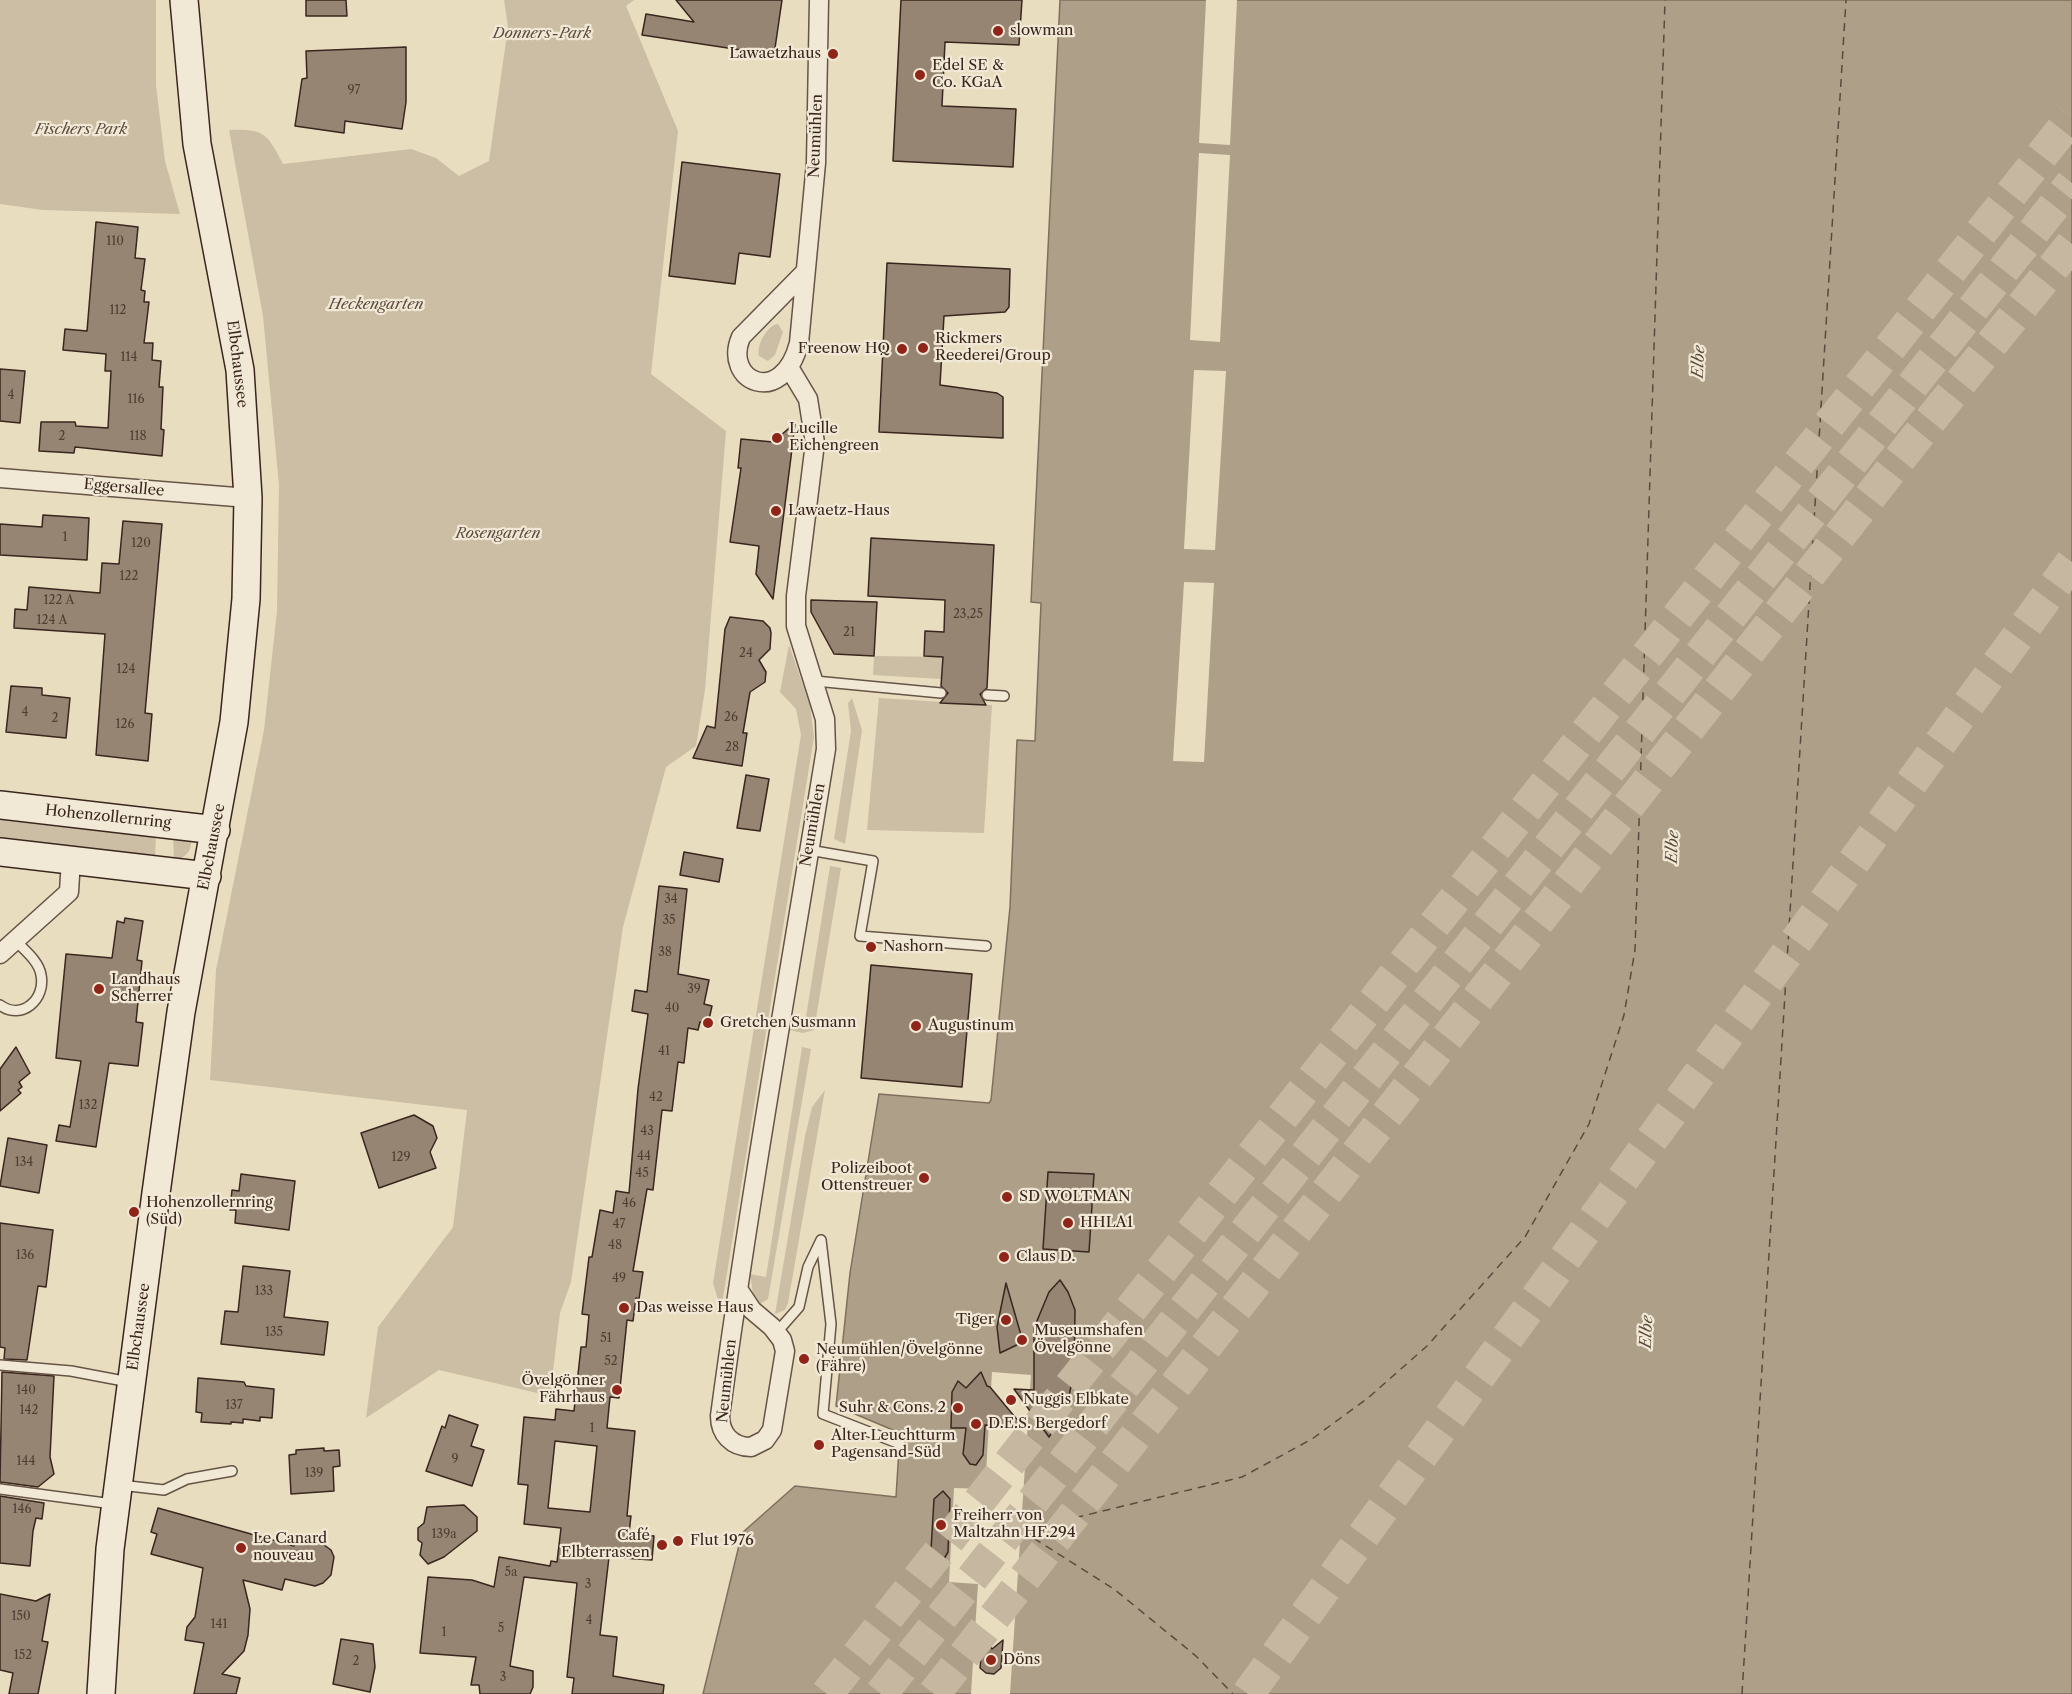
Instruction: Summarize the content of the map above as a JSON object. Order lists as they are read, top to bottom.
{
  "streets": {
    "main road": ["Elbchaussee", "Hohenzollernring"],
    "street": ["Neumühlen", "Eggersallee"]
  },
  "crossings": [
    ["Elbchaussee", "Eggersallee"],
    ["Elbchaussee", "Hohenzollernring"]
  ],
  "water": ["Elbe"],
  "parks": [
    "Donners-Park",
    "Fischers Park",
    "Heckengarten",
    "Rosengarten"
  ],
  "places": [
    "slowman",
    "Lawaetzhaus",
    "Edel SE & Co. KGaA",
    "Rickmers Reederei/Group",
    "Freenow HQ",
    "Lucille Eichengreen",
    "Lawaetz-Haus",
    "Nashorn",
    "Landhaus Scherrer",
    "Gretchen Susmann",
    "Augustinum",
    "Polizeiboot Ottenstreuer",
    "SD WOLTMAN",
    "Hohenzollernring (Süd)",
    "HHLA1",
    "Claus D.",
    "Das weisse Haus",
    "Tiger",
    "Museumshafen Övelgönne",
    "Neumühlen/Övelgönne (Fähre)",
    "Övelgönner Fährhaus",
    "Nuggis Elbkate",
    "Suhr & Cons. 2",
    "D.E.S. Bergedorf",
    "Alter Leuchtturm Pagensand-Süd",
    "Freiherr von Maltzahn HF.294",
    "Flut 1976",
    "Café Elbterrassen",
    "Le Canard nouveau",
    "Döns"
  ],
  "house_numbers": [
    "97",
    "110",
    "112",
    "114",
    "4",
    "116",
    "2",
    "118",
    "1",
    "120",
    "122",
    "122 A",
    "23,25",
    "124 A",
    "21",
    "24",
    "124",
    "4",
    "26",
    "2",
    "126",
    "28",
    "34",
    "35",
    "38",
    "39",
    "40",
    "41",
    "42",
    "132",
    "43",
    "44",
    "129",
    "134",
    "45",
    "46",
    "47",
    "48",
    "136",
    "49",
    "133",
    "135",
    "51",
    "52",
    "140",
    "137",
    "142",
    "1",
    "9",
    "144",
    "139",
    "146",
    "139a",
    "5a",
    "3",
    "150",
    "4",
    "141",
    "5",
    "1",
    "152",
    "2",
    "3"
  ]
}
